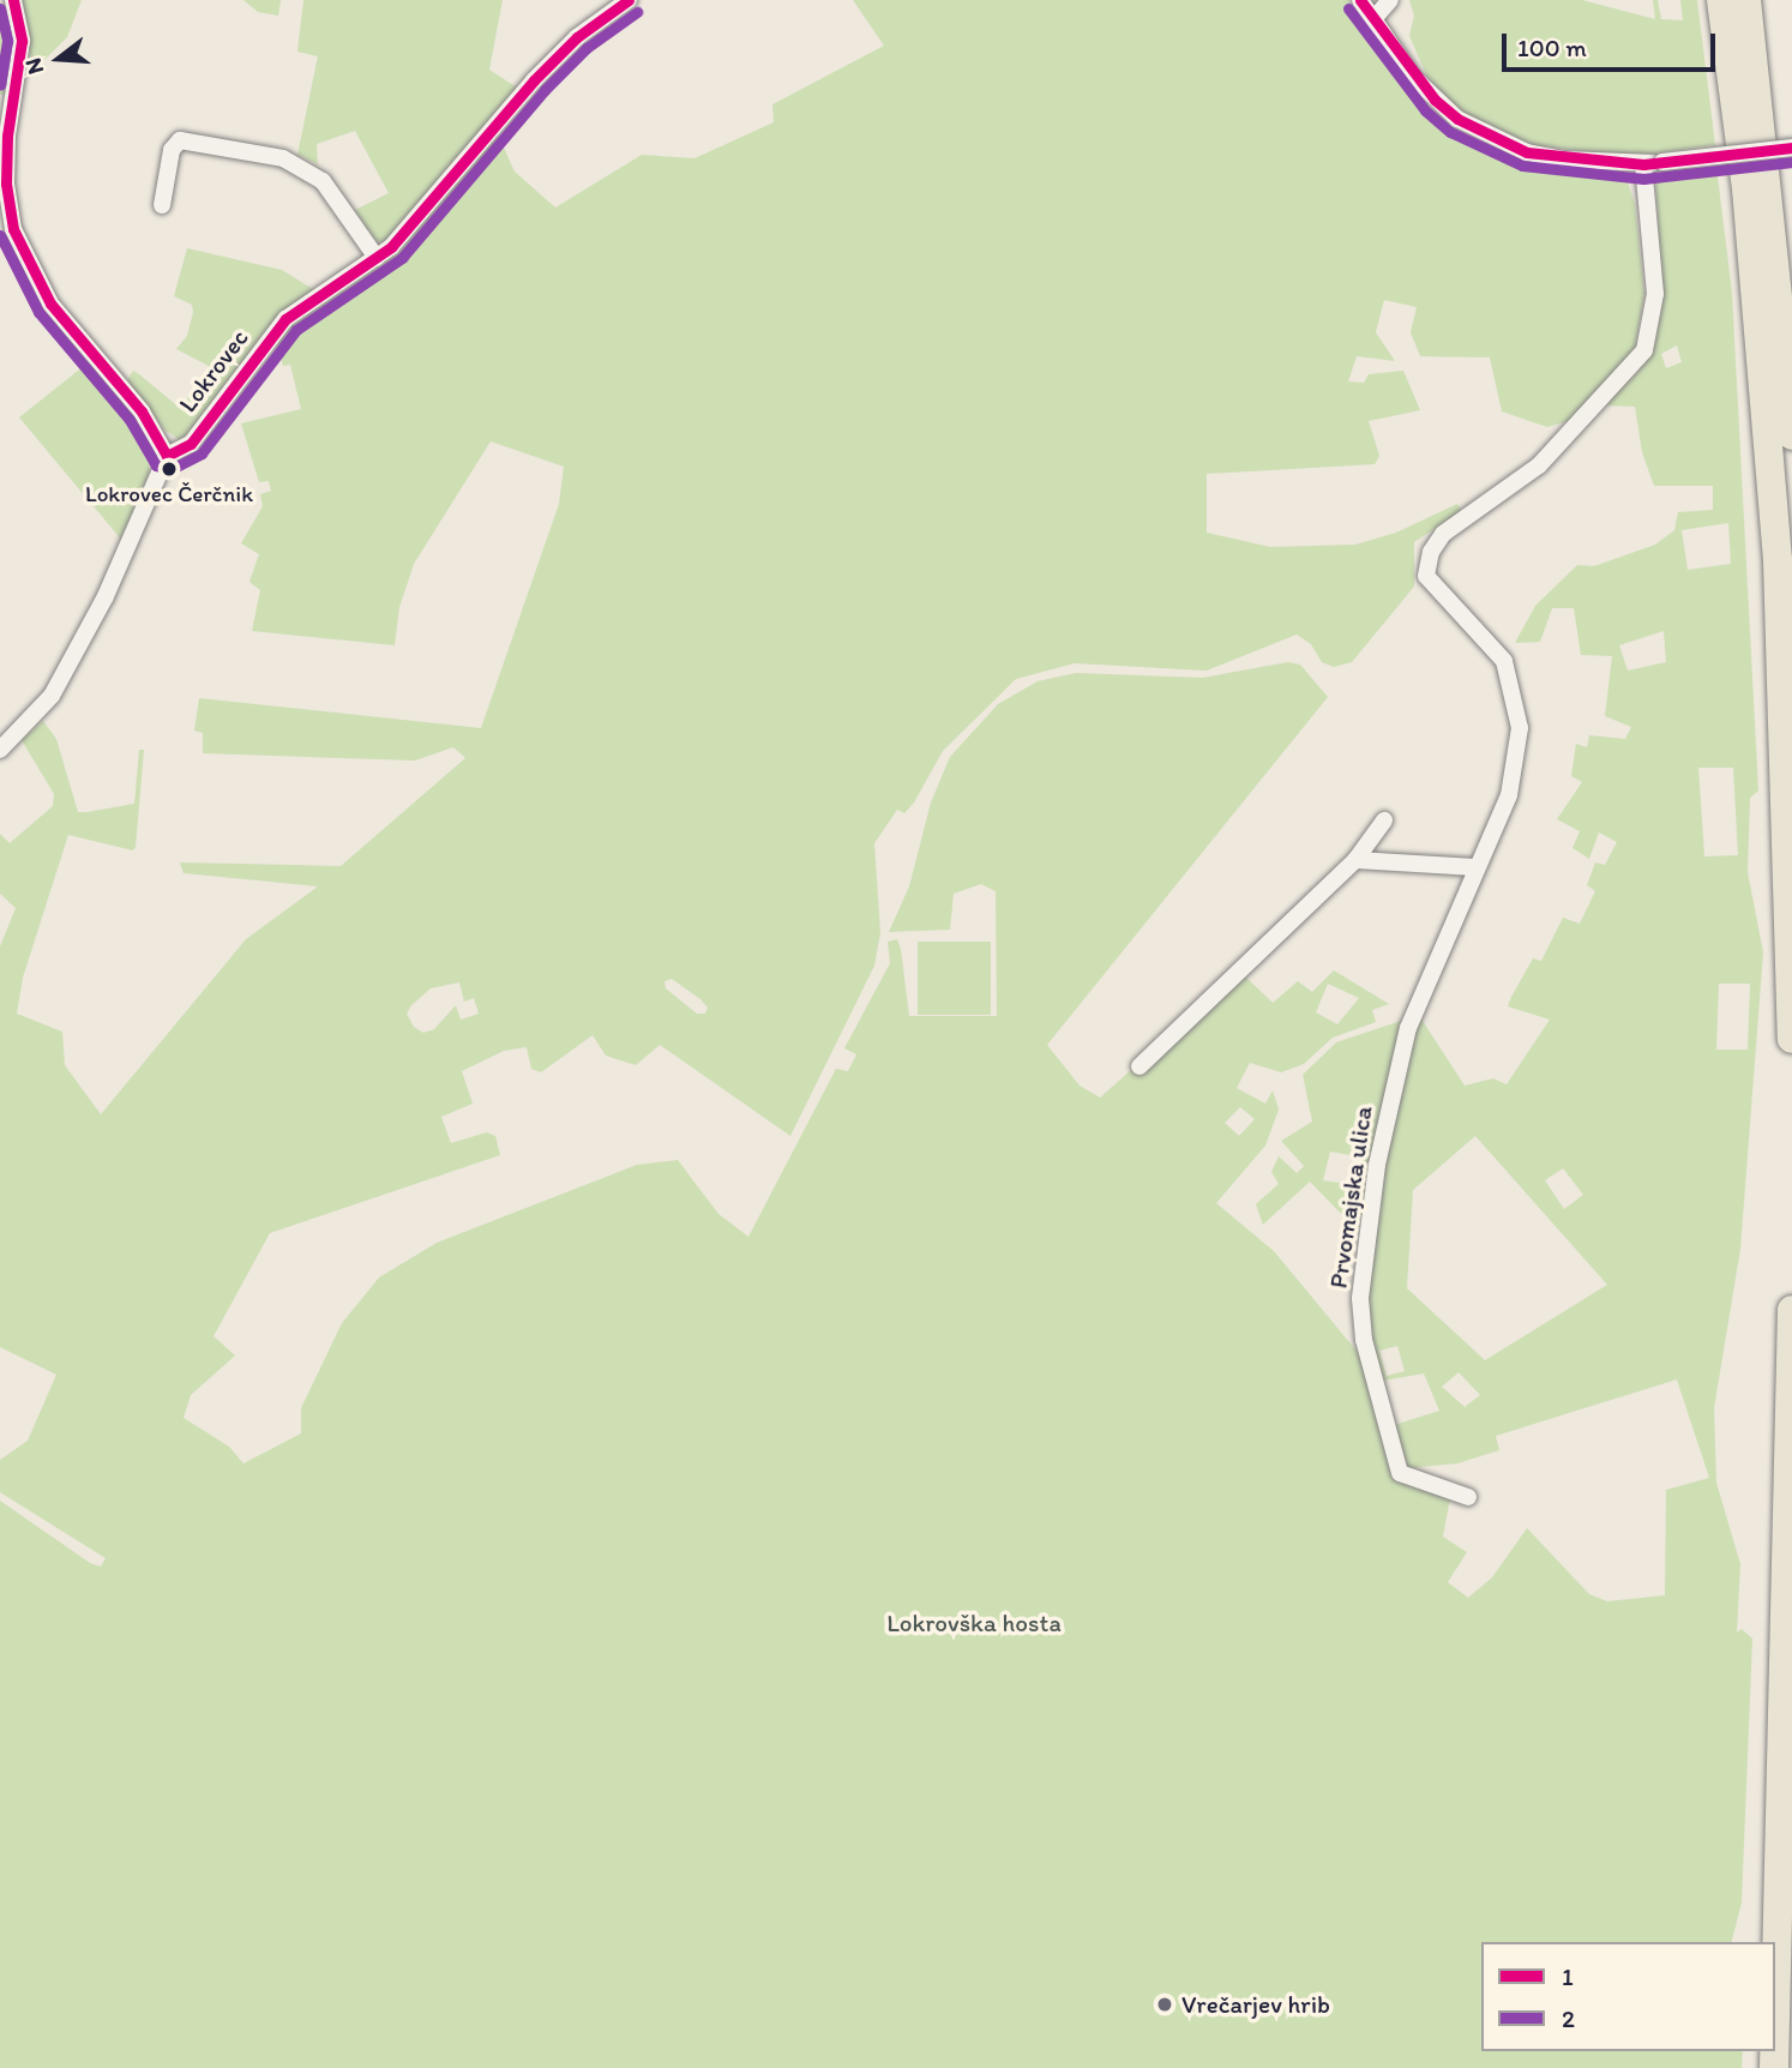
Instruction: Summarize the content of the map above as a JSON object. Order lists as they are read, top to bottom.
{
  "streets": {
    "street": ["Lokrovec", "Prvomajska ulica"]
  },
  "parks": ["Lokrovška hosta"],
  "places": ["Lokrovec Čerčnik", "Vrečarjev hrib"],
  "lines": ["transit line 1", "transit line 2"],
  "legend": ["1", "2"],
  "scale_bar": "100 m",
  "north": "left"
}
